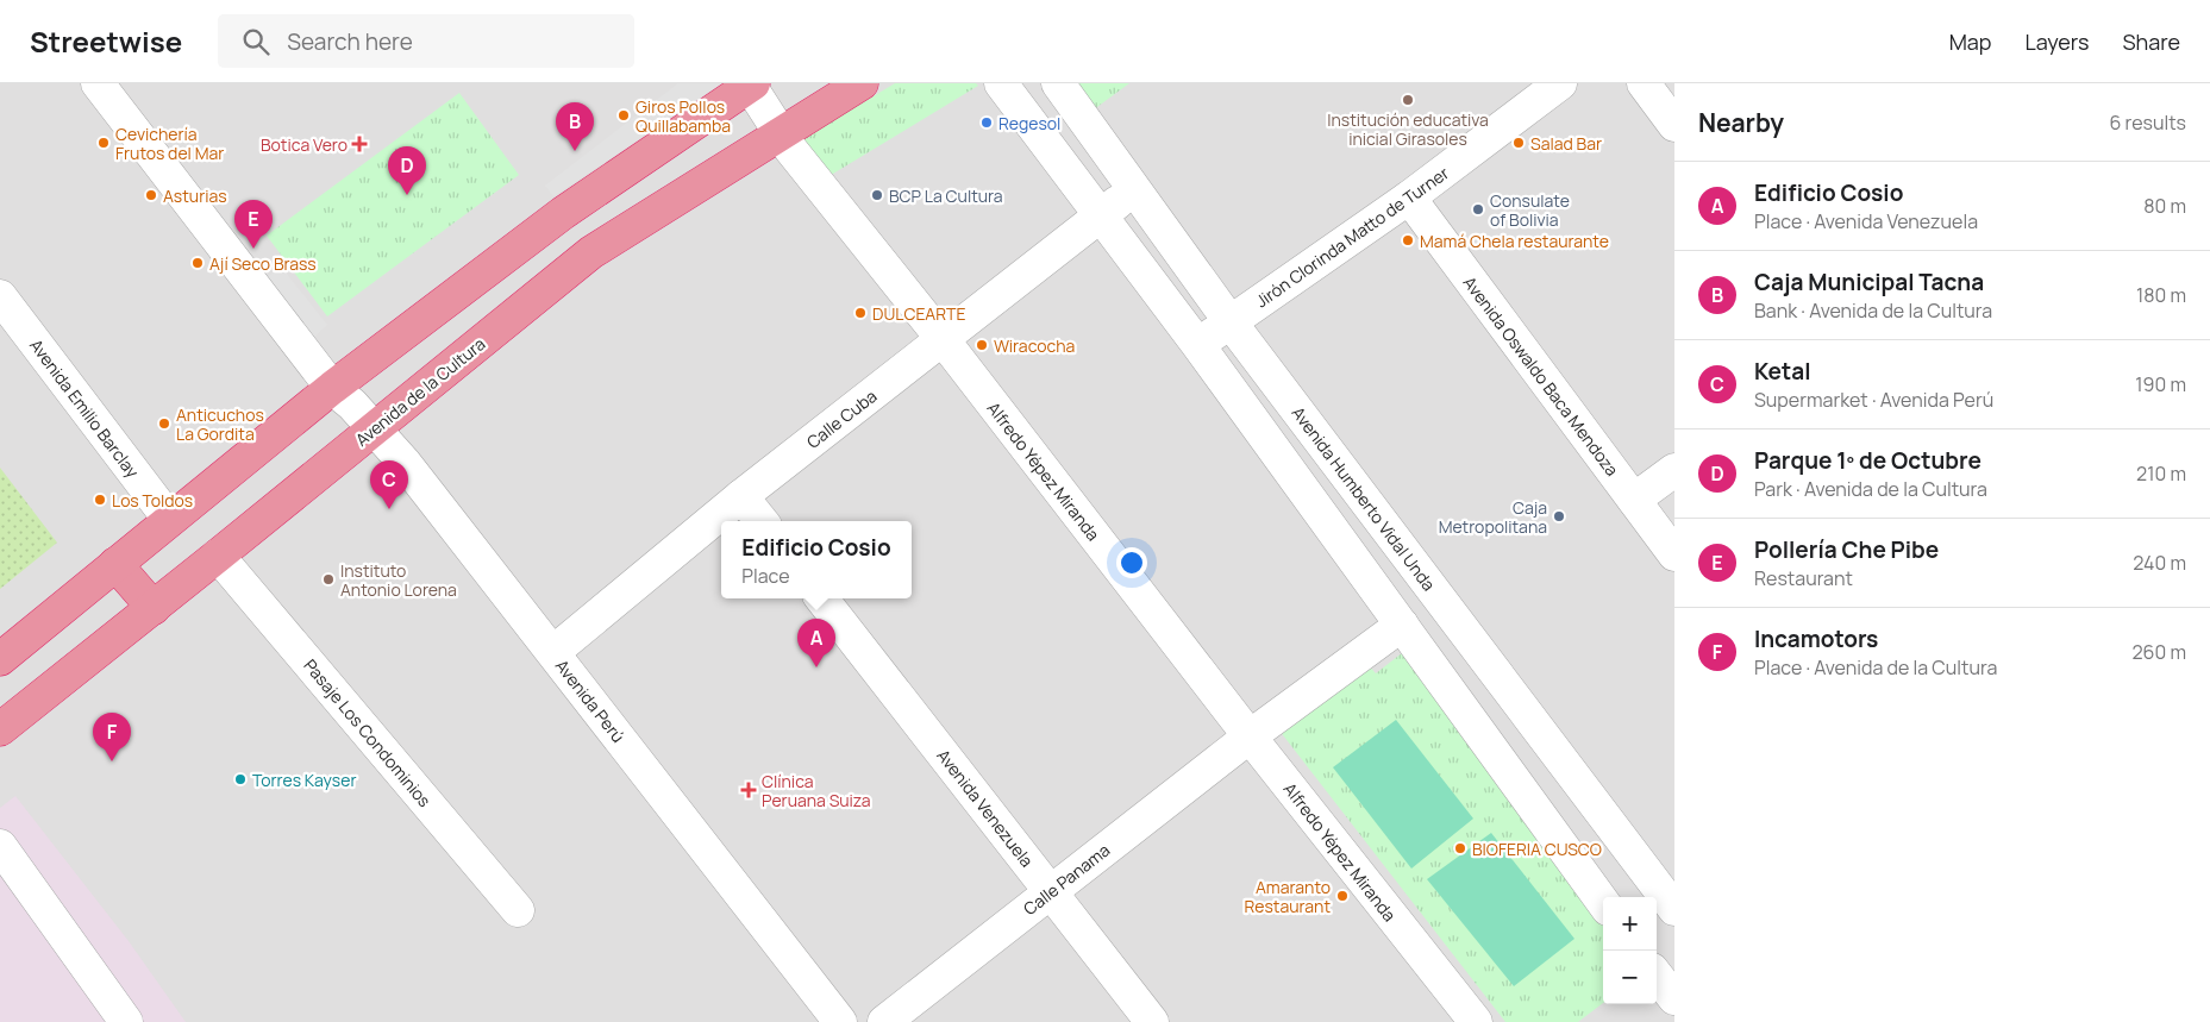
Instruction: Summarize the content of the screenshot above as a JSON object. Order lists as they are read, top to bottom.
{
  "streets": {
    "highway": ["Avenida de la Cultura"],
    "street": [
      "Jirón Clorinda Matto de Turner",
      "Avenida Oswaldo Baca Mendoza",
      "Avenida Emilio Barclay",
      "Calle Cuba",
      "Alfredo Yépez Miranda",
      "Avenida Humberto Vidal Unda",
      "Avenida Perú",
      "Pasaje Los Condominios",
      "Avenida Venezuela",
      "Calle Panama"
    ]
  },
  "crossings": [
    ["Jirón Clorinda Matto de Turner", "Avenida Oswaldo Baca Mendoza"],
    ["Jirón Clorinda Matto de Turner", "Avenida Humberto Vidal Unda"],
    ["Avenida de la Cultura", "Alfredo Yépez Miranda"],
    ["Avenida de la Cultura", "Avenida Perú"],
    ["Avenida de la Cultura", "Pasaje Los Condominios"],
    ["Calle Cuba", "Alfredo Yépez Miranda"],
    ["Calle Cuba", "Avenida Humberto Vidal Unda"],
    ["Calle Cuba", "Avenida Perú"],
    ["Alfredo Yépez Miranda", "Calle Panama"],
    ["Avenida Venezuela", "Calle Panama"]
  ],
  "places": {
    "other": [
      "Institución educativa inicial Girasoles",
      "Giros Pollos Quillabamba",
      "Regesol",
      "Cevichería Frutos del Mar",
      "Salad Bar",
      "Asturias",
      "BCP La Cultura",
      "Consulate of Bolivia",
      "Mamá Chela restaurante",
      "Ají Seco Brass",
      "DULCEARTE",
      "Wiracocha",
      "Anticuchos La Gordita",
      "Los Toldos",
      "Caja Metropolitana",
      "Instituto Antonio Lorena",
      "Torres Kayser",
      "BIOFERIA CUSCO",
      "Amaranto Restaurant"
    ],
    "health": ["Botica Vero", "Clínica Peruana Suiza"]
  },
  "page": {
    "header": "Streetwise",
    "search": "Search here",
    "nav": ["Map", "Layers", "Share"],
    "heading": ["Nearby", "6 results"],
    "pins": [
      "B",
      "D",
      "E",
      "C",
      "A",
      "F"
    ],
    "list": [
      {
        "mark": "A",
        "name": "Edificio Cosio",
        "note": "Place · Avenida Venezuela",
        "value": "80 m"
      },
      {
        "mark": "B",
        "name": "Caja Municipal Tacna",
        "note": "Bank · Avenida de la Cultura",
        "value": "180 m"
      },
      {
        "mark": "C",
        "name": "Ketal",
        "note": "Supermarket · Avenida Perú",
        "value": "190 m"
      },
      {
        "mark": "D",
        "name": "Parque 1º de Octubre",
        "note": "Park · Avenida de la Cultura",
        "value": "210 m"
      },
      {
        "mark": "E",
        "name": "Pollería Che Pibe",
        "note": "Restaurant",
        "value": "240 m"
      },
      {
        "mark": "F",
        "name": "Incamotors",
        "note": "Place · Avenida de la Cultura",
        "value": "260 m"
      }
    ],
    "popup": ["Edificio Cosio", "Place"],
    "map_buttons": ["+", "−"]
  }
}
